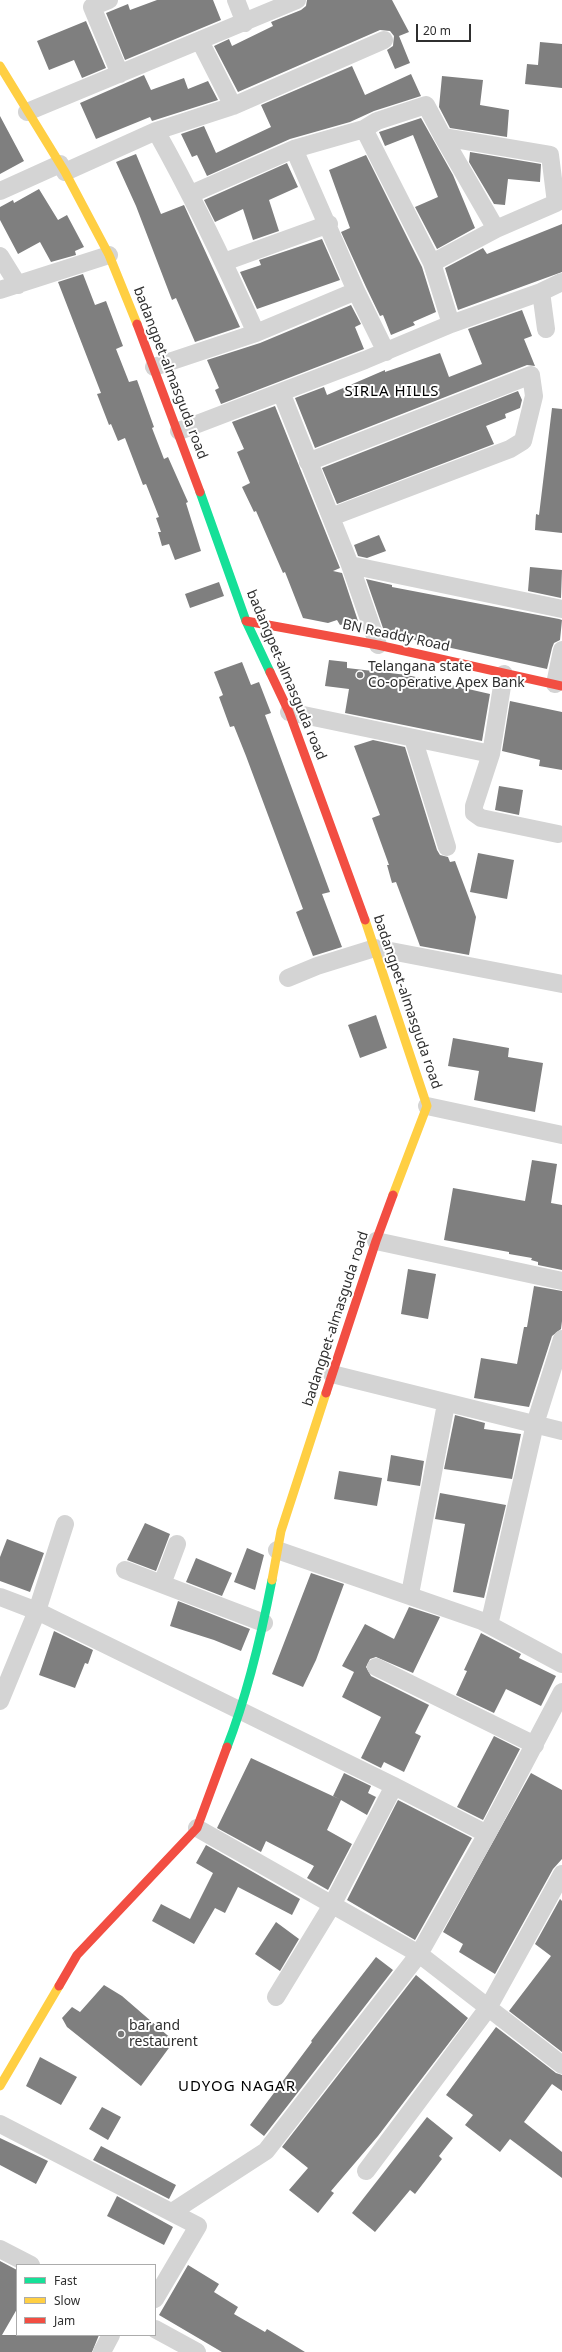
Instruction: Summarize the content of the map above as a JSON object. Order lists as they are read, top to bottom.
{
  "streets": {
    "street": ["badangpet-almasguda road", "BN Readdy Road"]
  },
  "crossings": [
    ["badangpet-almasguda road", "BN Readdy Road"]
  ],
  "districts": ["SIRLA HILLS", "UDYOG NAGAR"],
  "places": ["Telangana state Co-operative Apex Bank", "bar and restaurent"],
  "legend": ["Fast", "Slow", "Jam"],
  "scale_bar": "20 m"
}
